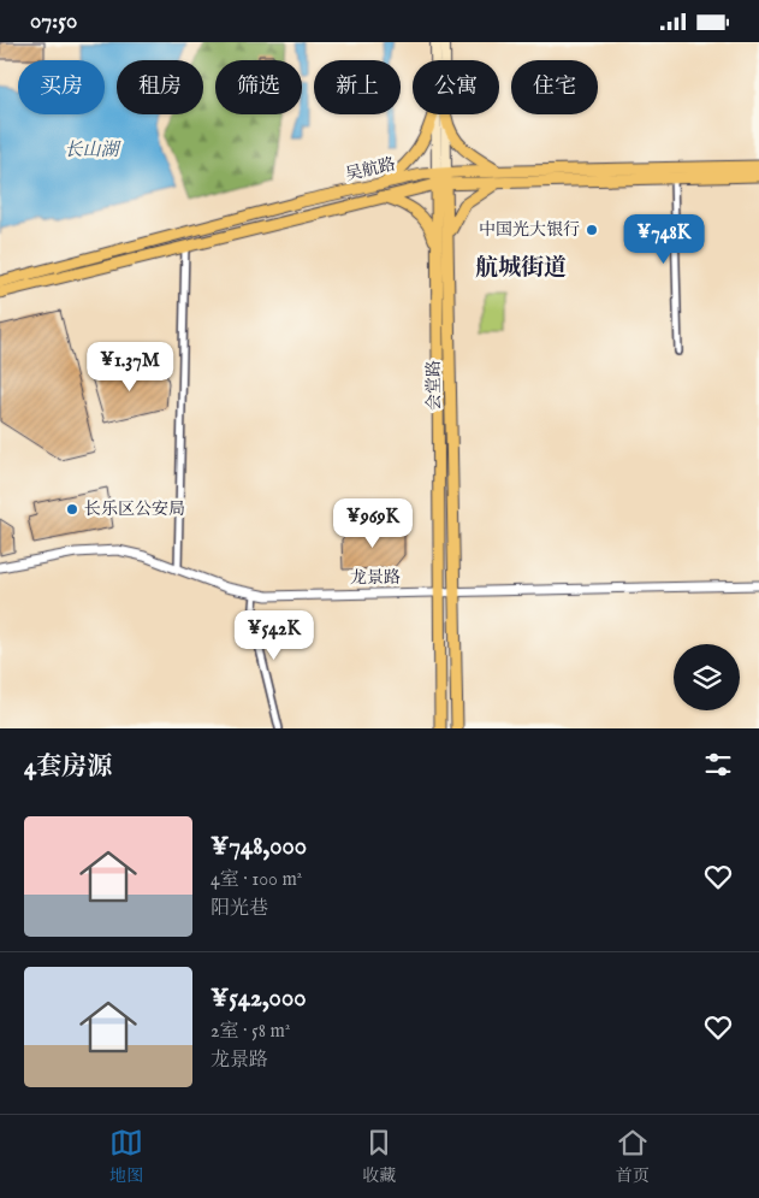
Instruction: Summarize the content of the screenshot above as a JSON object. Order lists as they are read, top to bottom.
{
  "streets": {
    "main road": ["吴航路", "会堂路"],
    "street": ["龙景路"]
  },
  "crossings": [
    ["吴航路", "会堂路"],
    ["会堂路", "龙景路"]
  ],
  "districts": ["航城街道"],
  "water": ["长山湖"],
  "places": ["中国光大银行", "长乐区公安局"],
  "page": {
    "status": "07:50",
    "chip": [
      "买房",
      "租房",
      "筛选",
      "新上",
      "公寓",
      "住宅"
    ],
    "price": [
      "¥748K",
      "¥1.37M",
      "¥969K",
      "¥542K"
    ],
    "heading": "4套房源",
    "list": [
      {
        "name": "¥748,000",
        "note": "4室 · 100 m² · 阳光巷"
      },
      {
        "name": "¥542,000",
        "note": "2室 · 58 m² · 龙景路"
      }
    ],
    "tabs": ["地图", "收藏", "首页"]
  }
}
